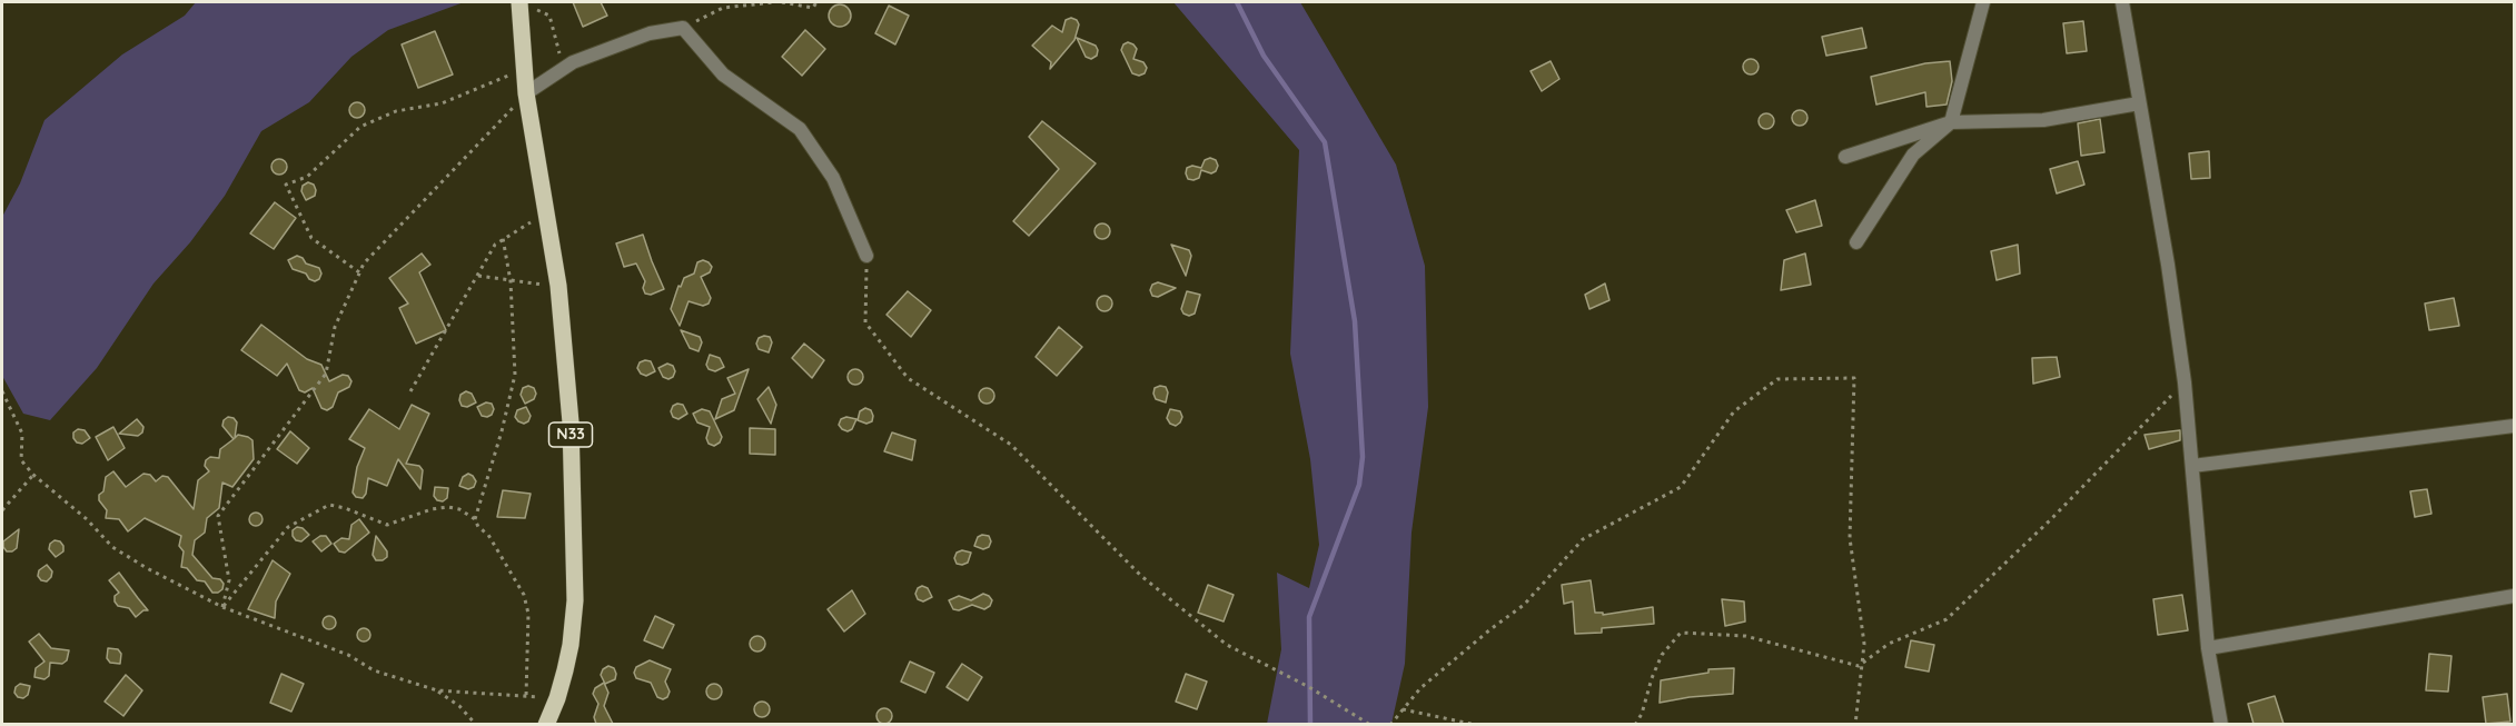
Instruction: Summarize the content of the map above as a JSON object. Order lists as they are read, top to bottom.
{
  "streets": {
    "main road": ["N33"]
  }
}
